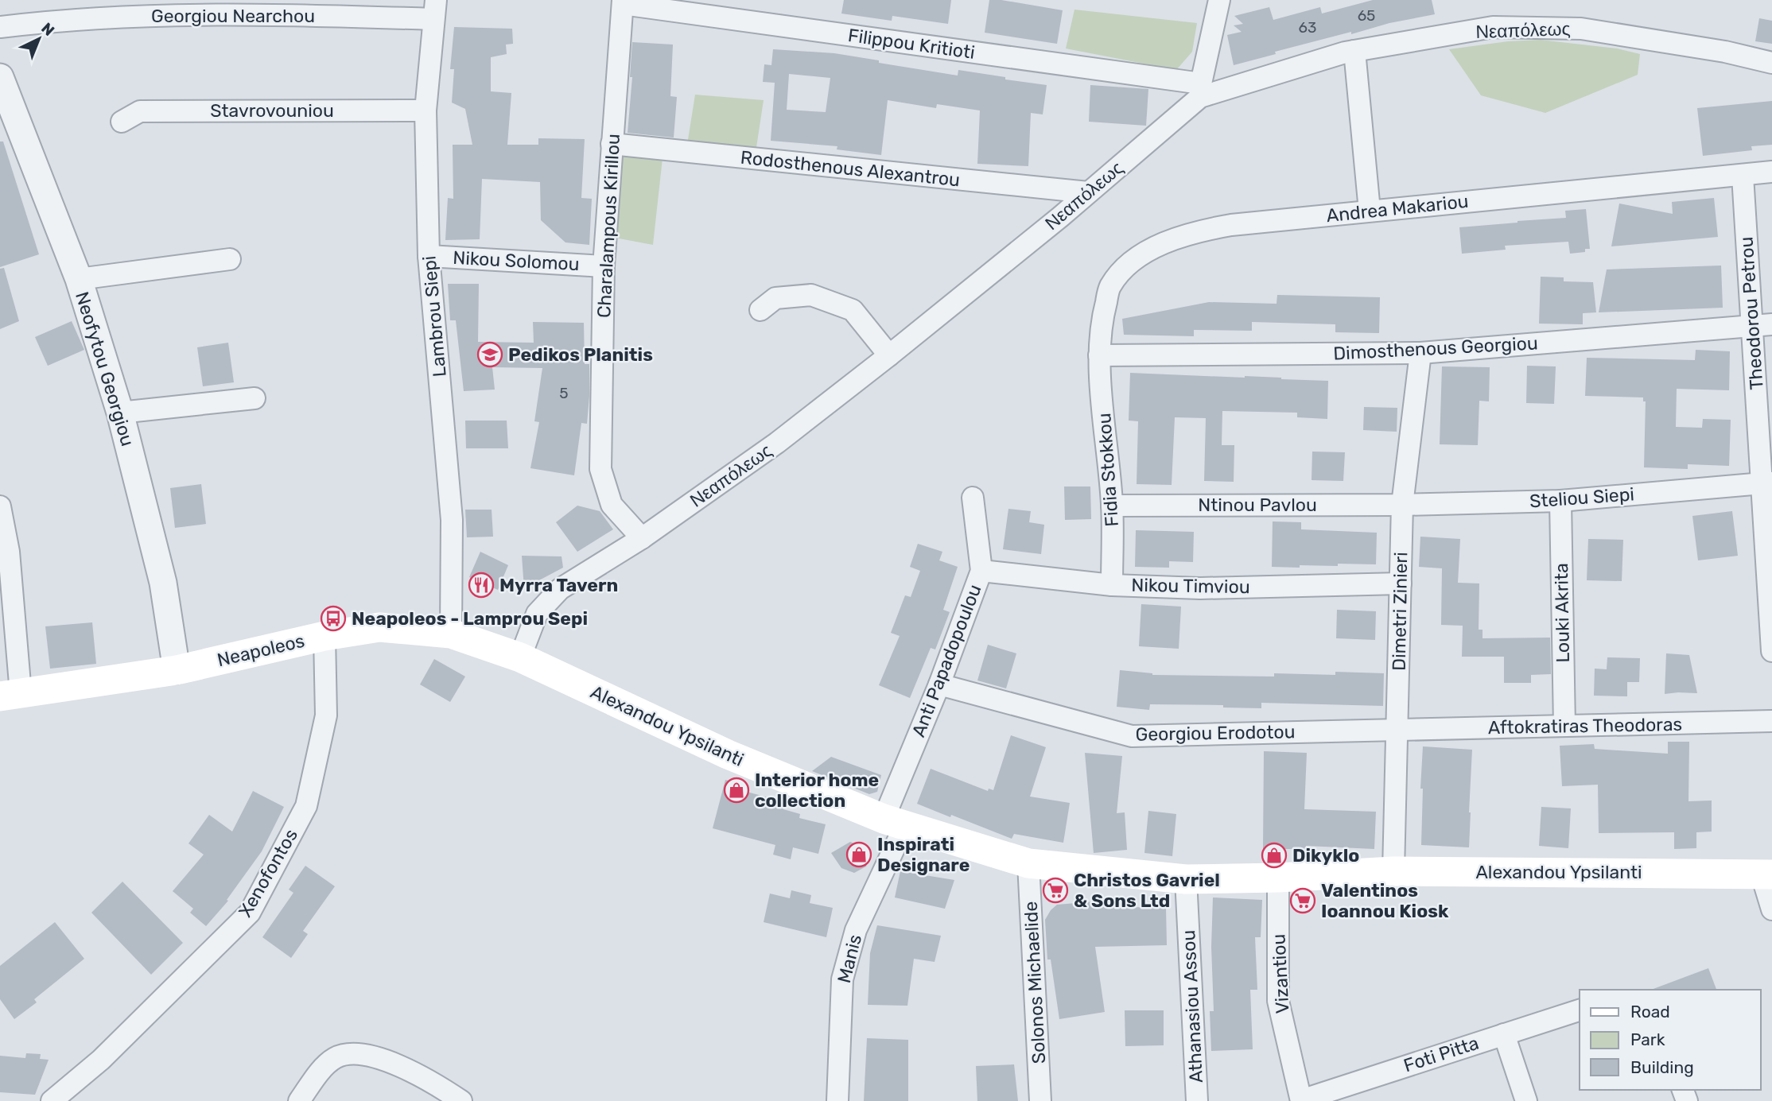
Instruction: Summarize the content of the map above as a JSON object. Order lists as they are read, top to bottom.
{
  "streets": {
    "main road": ["Neapoleos", "Alexandou Ypsilanti"],
    "street": [
      "Georgiou Nearchou",
      "Νεαπόλεως",
      "Filippou Kritioti",
      "Stavrovouniou",
      "Rodosthenous Alexantrou",
      "Andrea Makariou",
      "Charalampous Kirillou",
      "Nikou Solomou",
      "Theodorou Petrou",
      "Lambrou Siepi",
      "Dimosthenous Georgiou",
      "Neofytou Georgiou",
      "Fidia Stokkou",
      "Steliou Siepi",
      "Ntinou Pavlou",
      "Nikou Timviou",
      "Dimetri Zinieri",
      "Louki Akrita",
      "Anti Papadopoulou",
      "Aftokratiras Theodoras",
      "Georgiou Erodotou",
      "Xenofontos",
      "Manis",
      "Vizantiou",
      "Solonos Michaelide",
      "Athanasiou Assou",
      "Foti Pitta"
    ]
  },
  "crossings": [
    ["Georgiou Nearchou", "Lambrou Siepi"],
    ["Νεαπόλεως", "Filippou Kritioti"],
    ["Νεαπόλεως", "Rodosthenous Alexantrou"],
    ["Νεαπόλεως", "Charalampous Kirillou"],
    ["Νεαπόλεως", "Neapoleos"],
    ["Νεαπόλεως", "Alexandou Ypsilanti"],
    ["Filippou Kritioti", "Charalampous Kirillou"],
    ["Stavrovouniou", "Lambrou Siepi"],
    ["Rodosthenous Alexantrou", "Charalampous Kirillou"],
    ["Andrea Makariou", "Theodorou Petrou"],
    ["Andrea Makariou", "Dimosthenous Georgiou"],
    ["Andrea Makariou", "Fidia Stokkou"],
    ["Charalampous Kirillou", "Nikou Solomou"],
    ["Nikou Solomou", "Lambrou Siepi"],
    ["Theodorou Petrou", "Dimosthenous Georgiou"],
    ["Theodorou Petrou", "Steliou Siepi"],
    ["Lambrou Siepi", "Neapoleos"],
    ["Dimosthenous Georgiou", "Fidia Stokkou"],
    ["Dimosthenous Georgiou", "Dimetri Zinieri"],
    ["Neofytou Georgiou", "Neapoleos"],
    ["Fidia Stokkou", "Ntinou Pavlou"],
    ["Fidia Stokkou", "Nikou Timviou"],
    ["Steliou Siepi", "Ntinou Pavlou"],
    ["Steliou Siepi", "Dimetri Zinieri"],
    ["Steliou Siepi", "Louki Akrita"],
    ["Ntinou Pavlou", "Dimetri Zinieri"],
    ["Nikou Timviou", "Dimetri Zinieri"],
    ["Nikou Timviou", "Anti Papadopoulou"],
    ["Dimetri Zinieri", "Alexandou Ypsilanti"],
    ["Dimetri Zinieri", "Aftokratiras Theodoras"],
    ["Dimetri Zinieri", "Georgiou Erodotou"],
    ["Louki Akrita", "Aftokratiras Theodoras"],
    ["Neapoleos", "Alexandou Ypsilanti"],
    ["Neapoleos", "Xenofontos"],
    ["Anti Papadopoulou", "Alexandou Ypsilanti"],
    ["Anti Papadopoulou", "Georgiou Erodotou"],
    ["Anti Papadopoulou", "Manis"],
    ["Alexandou Ypsilanti", "Manis"],
    ["Alexandou Ypsilanti", "Vizantiou"],
    ["Alexandou Ypsilanti", "Solonos Michaelide"],
    ["Alexandou Ypsilanti", "Athanasiou Assou"],
    ["Aftokratiras Theodoras", "Georgiou Erodotou"],
    ["Vizantiou", "Foti Pitta"]
  ],
  "places": {
    "school or university": ["Pedikos Planitis"],
    "restaurant": ["Myrra Tavern"],
    "bus stop": ["Neapoleos - Lamprou Sepi"],
    "shop": ["Interior home collection", "Inspirati Designare", "Dikyklo"],
    "supermarket": ["Christos Gavriel & Sons Ltd", "Valentinos Ioannou Kiosk"]
  },
  "house_numbers": ["65", "63", "5"],
  "legend": ["Road", "Park", "Building"],
  "north": "top right"
}
